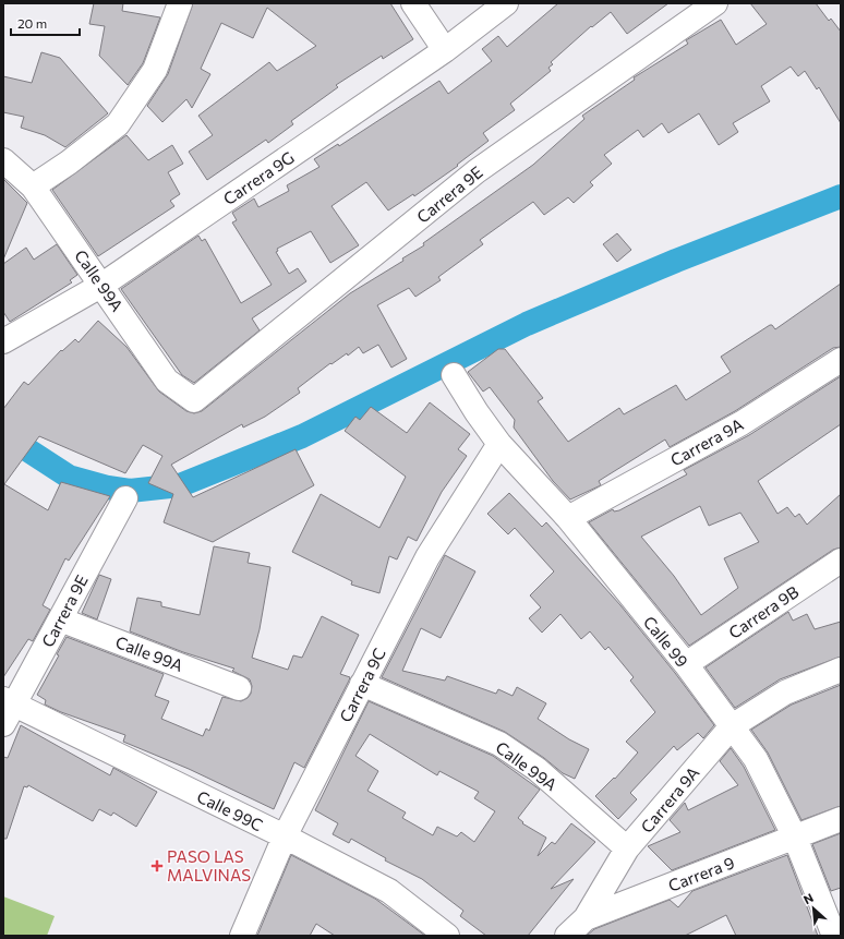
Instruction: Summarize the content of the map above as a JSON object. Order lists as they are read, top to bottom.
{
  "streets": {
    "street": [
      "Carrera 9G",
      "Carrera 9E",
      "Calle 99A",
      "Carrera 9A",
      "Carrera 9B",
      "Calle 99",
      "Carrera 9C",
      "Calle 99C",
      "Carrera 9"
    ]
  },
  "crossings": [
    ["Carrera 9G", "Calle 99A"],
    ["Carrera 9E", "Calle 99A"],
    ["Carrera 9E", "Calle 99C"],
    ["Calle 99A", "Carrera 9A"],
    ["Calle 99A", "Carrera 9C"],
    ["Carrera 9A", "Calle 99"],
    ["Carrera 9A", "Carrera 9"],
    ["Carrera 9B", "Calle 99"],
    ["Calle 99", "Carrera 9C"],
    ["Calle 99", "Carrera 9"],
    ["Carrera 9C", "Calle 99C"]
  ],
  "places": {
    "health": ["PASO LAS MALVINAS"]
  },
  "scale_bar": "20 m",
  "north": "top left"
}
